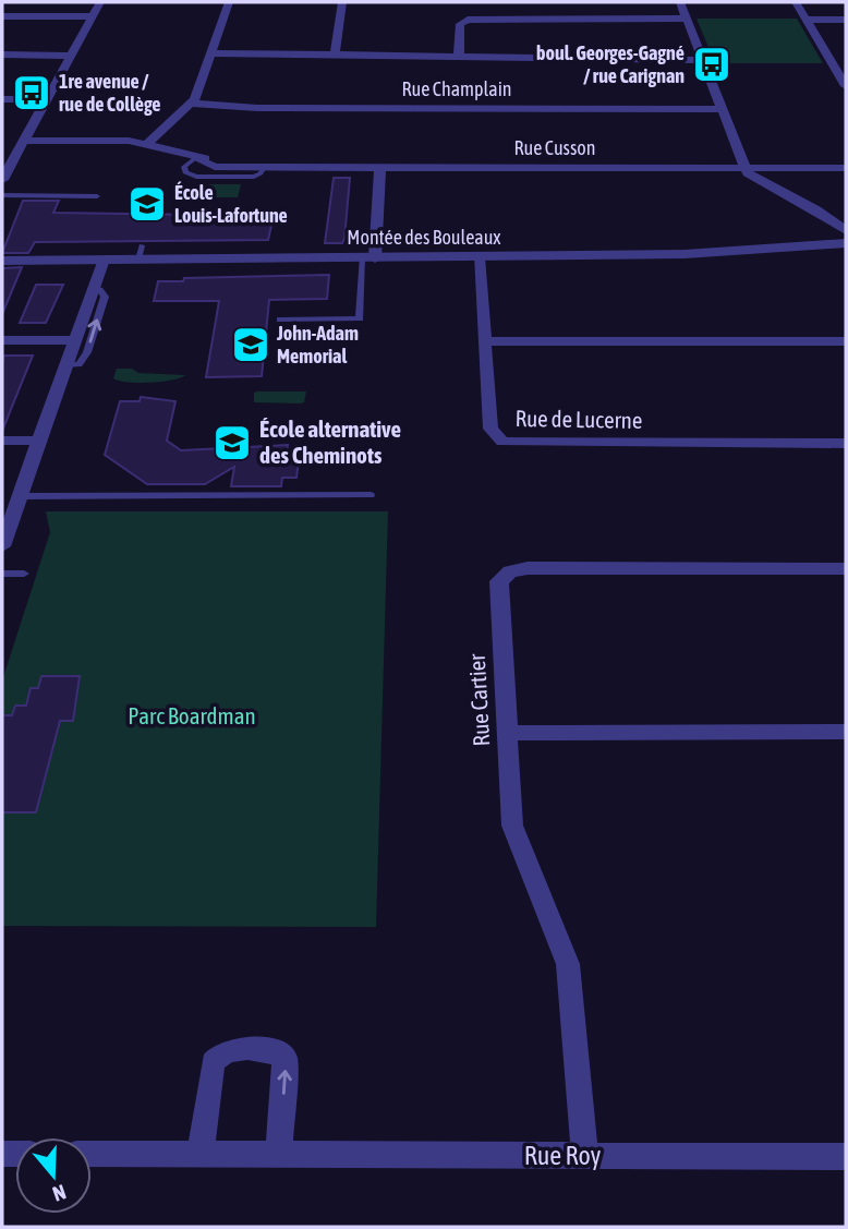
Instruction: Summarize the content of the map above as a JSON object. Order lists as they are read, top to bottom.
{
  "streets": {
    "street": [
      "Rue Champlain",
      "Rue Cusson",
      "Montée des Bouleaux",
      "Rue de Lucerne",
      "Rue Cartier",
      "Rue Roy"
    ]
  },
  "crossings": [
    ["Montée des Bouleaux", "Rue de Lucerne"],
    ["Rue Cartier", "Rue Roy"]
  ],
  "parks": ["Parc Boardman"],
  "places": {
    "bus stop": ["boul. Georges-Gagné / rue Carignan", "1re avenue / rue de Collège"],
    "school or university": ["École Louis-Lafortune", "John-Adam Memorial", "École alternative des Cheminots"]
  },
  "north": "bottom"
}
